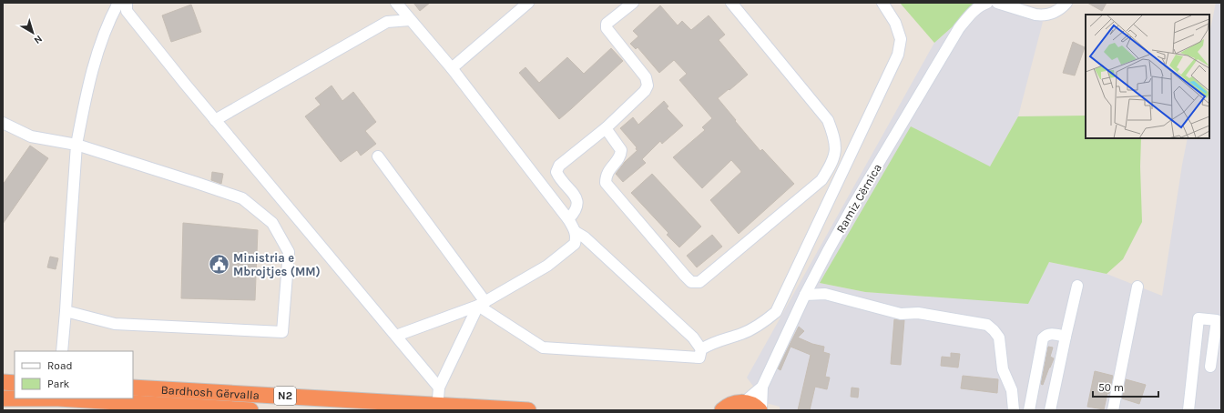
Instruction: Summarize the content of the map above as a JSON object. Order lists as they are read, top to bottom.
{
  "streets": {
    "highway": ["Bardhosh Gërvalla", "N2"],
    "street": ["Ramiz Cërnica"]
  },
  "places": {
    "public building": ["Ministria e Mbrojtjes (MM)"]
  },
  "legend": ["Road", "Park"],
  "scale_bar": "50 m",
  "north": "bottom right"
}
